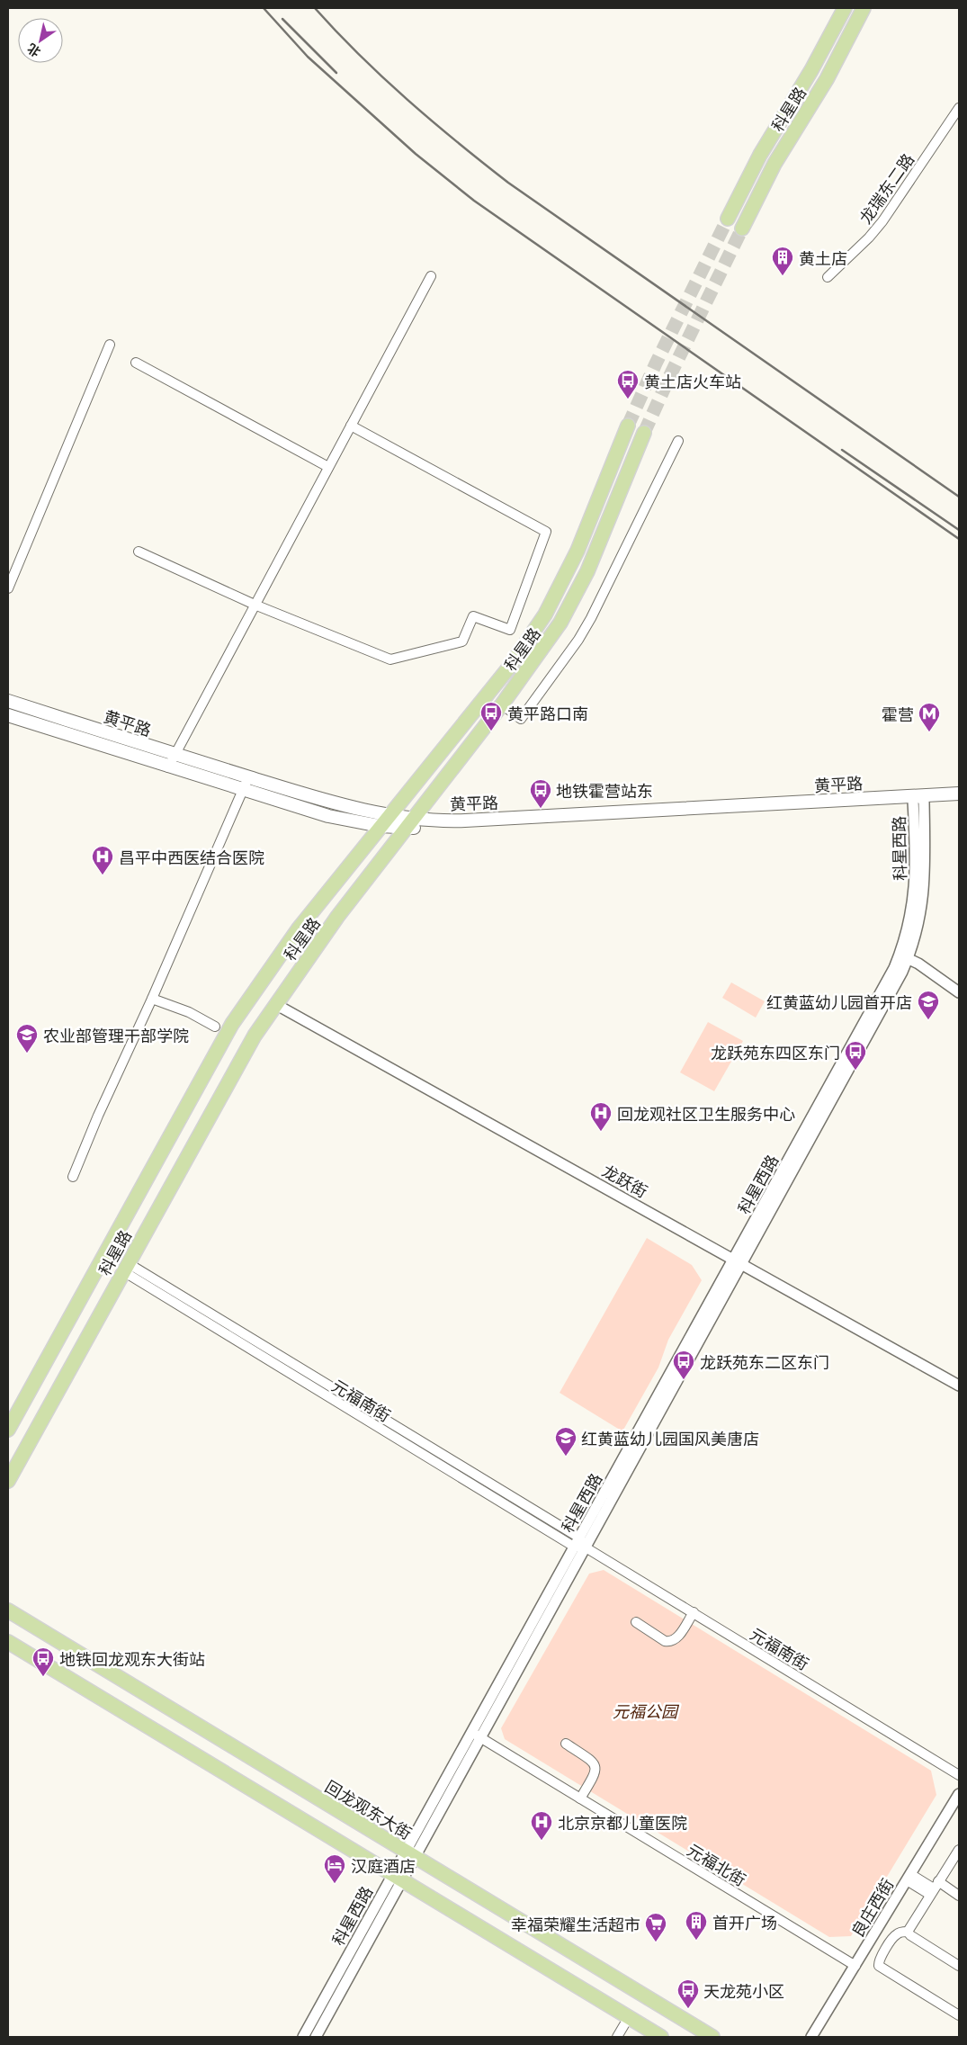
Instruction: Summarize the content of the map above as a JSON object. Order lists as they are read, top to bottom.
{
  "streets": {
    "main road": ["科星路", "黄平路", "回龙观东大街"],
    "street": [
      "龙瑞东二路",
      "科星西路",
      "龙跃街",
      "元福南街",
      "元福北街",
      "良庄西街"
    ]
  },
  "crossings": [
    ["科星路", "黄平路"],
    ["科星路", "龙跃街"],
    ["科星路", "元福南街"],
    ["黄平路", "科星西路"],
    ["科星西路", "龙跃街"],
    ["科星西路", "元福南街"],
    ["科星西路", "回龙观东大街"],
    ["科星西路", "元福北街"],
    ["元福北街", "良庄西街"]
  ],
  "parks": ["元福公园"],
  "places": {
    "building": ["黄土店", "首开广场"],
    "bus stop": [
      "黄土店火车站",
      "黄平路口南",
      "地铁霍营站东",
      "龙跃苑东四区东门",
      "龙跃苑东二区东门",
      "地铁回龙观东大街站",
      "天龙苑小区"
    ],
    "metro station": ["霍营"],
    "hospital": ["昌平中西医结合医院", "回龙观社区卫生服务中心", "北京京都儿童医院"],
    "school or university": ["红黄蓝幼儿园首开店", "农业部管理干部学院", "红黄蓝幼儿园国风美唐店"],
    "hotel": ["汉庭酒店"],
    "supermarket": ["幸福荣耀生活超市"]
  },
  "north": "bottom left"
}
